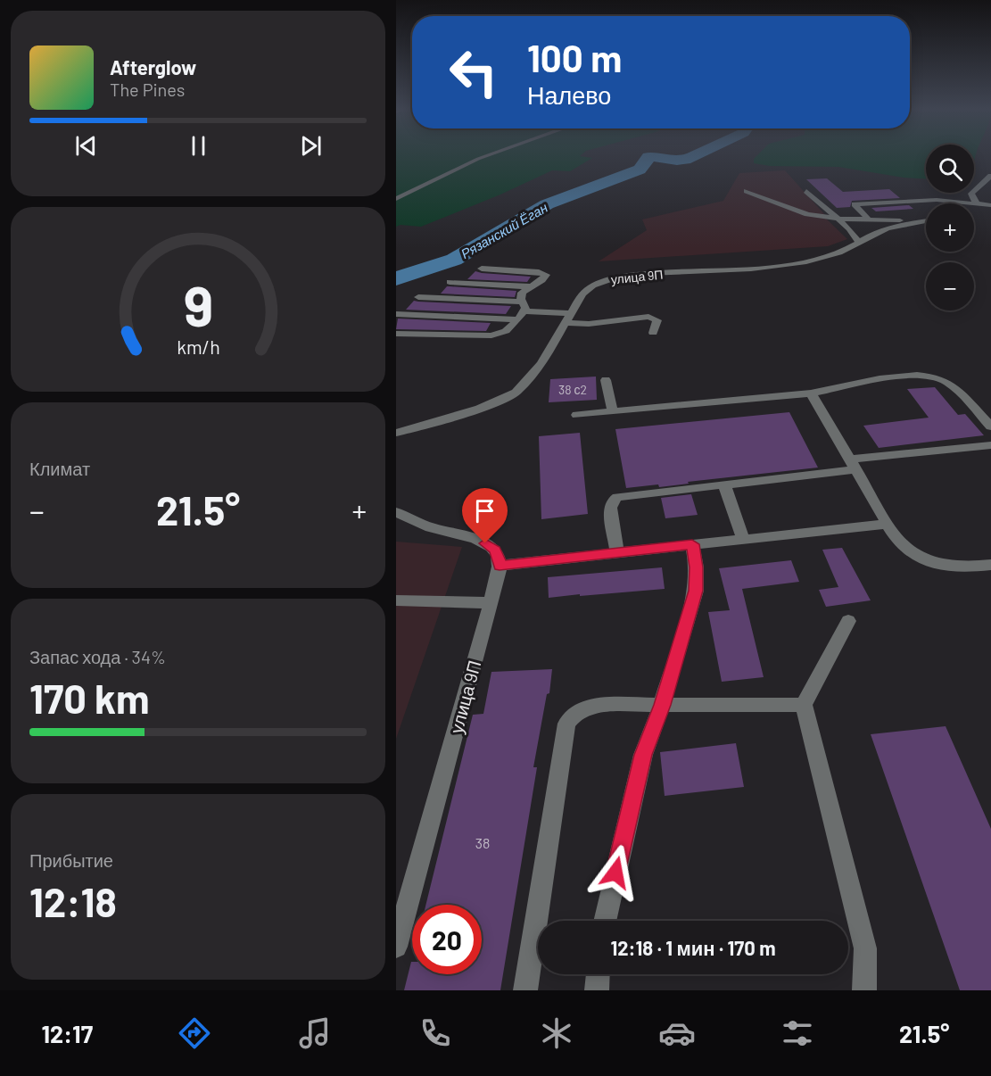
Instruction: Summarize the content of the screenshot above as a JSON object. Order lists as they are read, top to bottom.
{
  "streets": {
    "street": ["улица 9П"]
  },
  "water": ["Рязанский Ёган"],
  "house_numbers": ["38 с2", "38"],
  "page": {
    "turn": ["100 m", "Налево"],
    "song": ["Afterglow", "The Pines"],
    "map_buttons": ["+", "−"],
    "tile": [
      "Климат",
      ["Запас хода · 34%", "170 km"],
      ["Прибытие", "12:18"]
    ],
    "heat": ["−", "21.5°", "+"],
    "limit": "20",
    "trip": "12:18 · 1 мин · 170 m",
    "tabs": ["12:17", "21.5°"],
    "gauge": ["9", "km/h"]
  }
}
